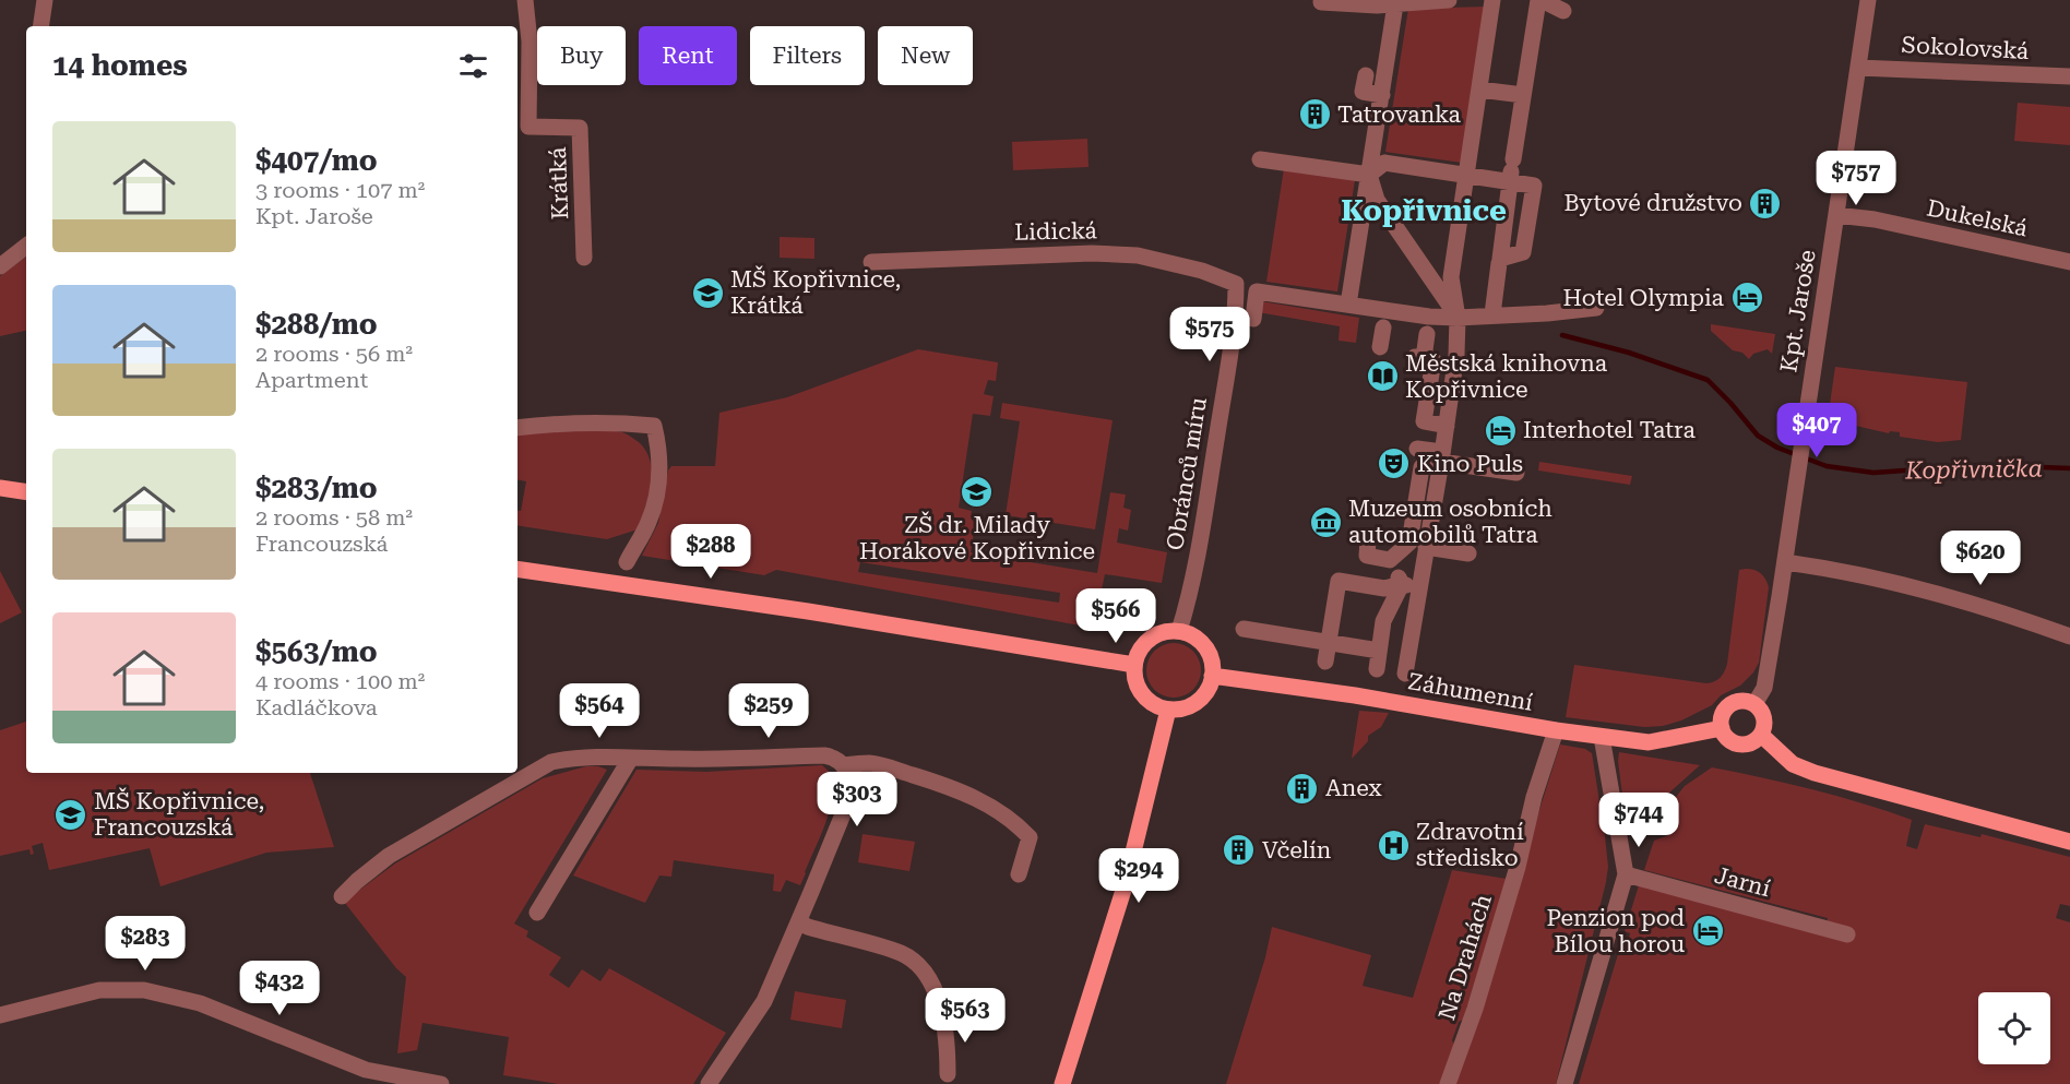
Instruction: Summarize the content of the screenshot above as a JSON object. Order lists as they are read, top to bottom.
{
  "streets": {
    "main road": ["Záhumenní"],
    "street": [
      "Sokolovská",
      "Krátká",
      "Dukelská",
      "Lidická",
      "Kpt. Jaroše",
      "Obránců míru",
      "Jarní",
      "Na Drahách"
    ]
  },
  "crossings": [
    ["Sokolovská", "Kpt. Jaroše"],
    ["Dukelská", "Kpt. Jaroše"],
    ["Lidická", "Obránců míru"],
    ["Kpt. Jaroše", "Záhumenní"],
    ["Obránců míru", "Záhumenní"],
    ["Záhumenní", "Na Drahách"]
  ],
  "districts": ["Kopřivnice"],
  "water": ["Kopřivnička"],
  "places": {
    "building": [
      "Tatrovanka",
      "Bytové družstvo",
      "Anex",
      "Včelín"
    ],
    "school or university": ["MŠ Kopřivnice, Krátká", "ZŠ dr. Milady Horákové Kopřivnice", "MŠ Kopřivnice, Francouzská"],
    "hotel": ["Hotel Olympia", "Interhotel Tatra", "Penzion pod Bílou horou"],
    "library": ["Městská knihovna Kopřivnice"],
    "theatre": ["Kino Puls"],
    "museum": ["Muzeum osobních automobilů Tatra"],
    "hospital": ["Zdravotní středisko"]
  },
  "page": {
    "chip": [
      "Buy",
      "Rent",
      "Filters",
      "New"
    ],
    "heading": "14 homes",
    "list": [
      {
        "name": "$407/mo",
        "note": "3 rooms · 107 m² · Kpt. Jaroše"
      },
      {
        "name": "$288/mo",
        "note": "2 rooms · 56 m² · Apartment"
      },
      {
        "name": "$283/mo",
        "note": "2 rooms · 58 m² · Francouzská"
      },
      {
        "name": "$563/mo",
        "note": "4 rooms · 100 m² · Kadláčkova"
      }
    ],
    "price": [
      "$757",
      "$575",
      "$407",
      "$288",
      "$620",
      "$566",
      "$564",
      "$259",
      "$303",
      "$744",
      "$294",
      "$283",
      "$432",
      "$563"
    ]
  }
}
